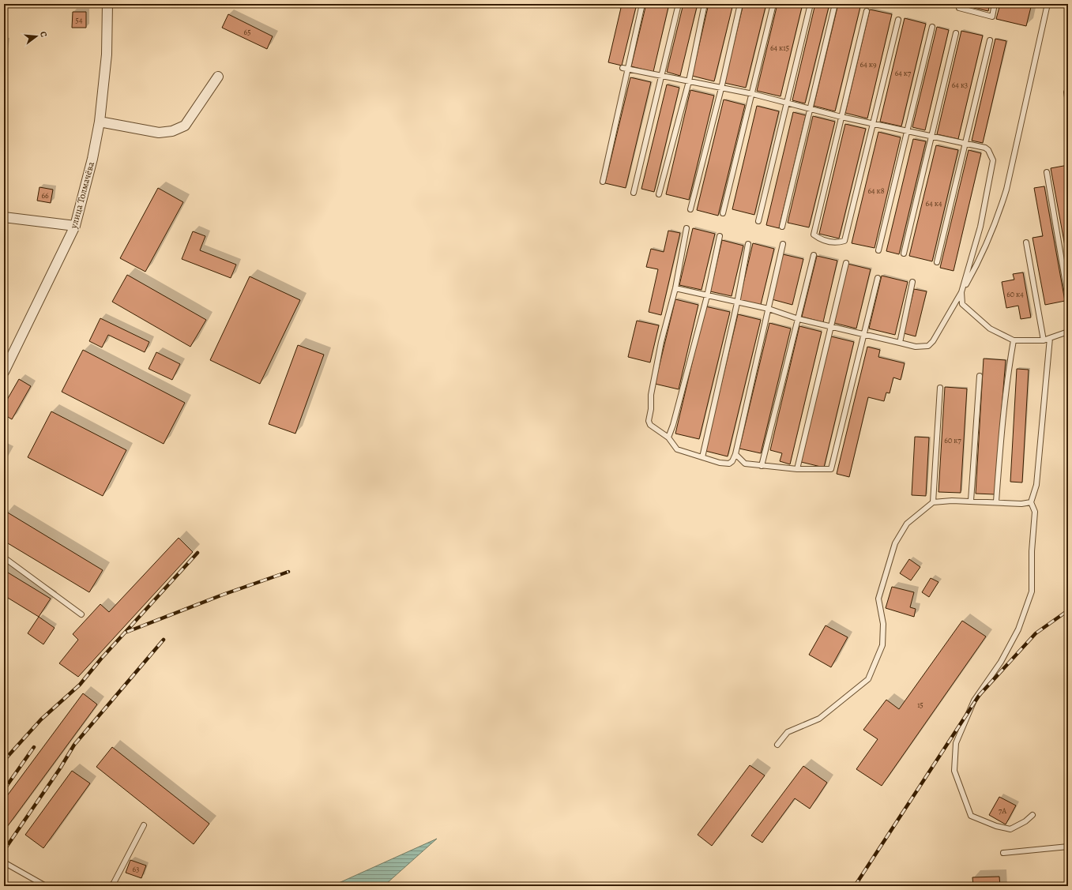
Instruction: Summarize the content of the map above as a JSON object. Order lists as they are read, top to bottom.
{
  "streets": {
    "street": ["улица Толмачёва"]
  },
  "house_numbers": [
    "54",
    "65",
    "64 к15",
    "64 к9",
    "64 к7",
    "64 к3",
    "64 к8",
    "66",
    "64 к4",
    "60 к4",
    "60 к7",
    "15",
    "7А",
    "63"
  ],
  "north": "right"
}
